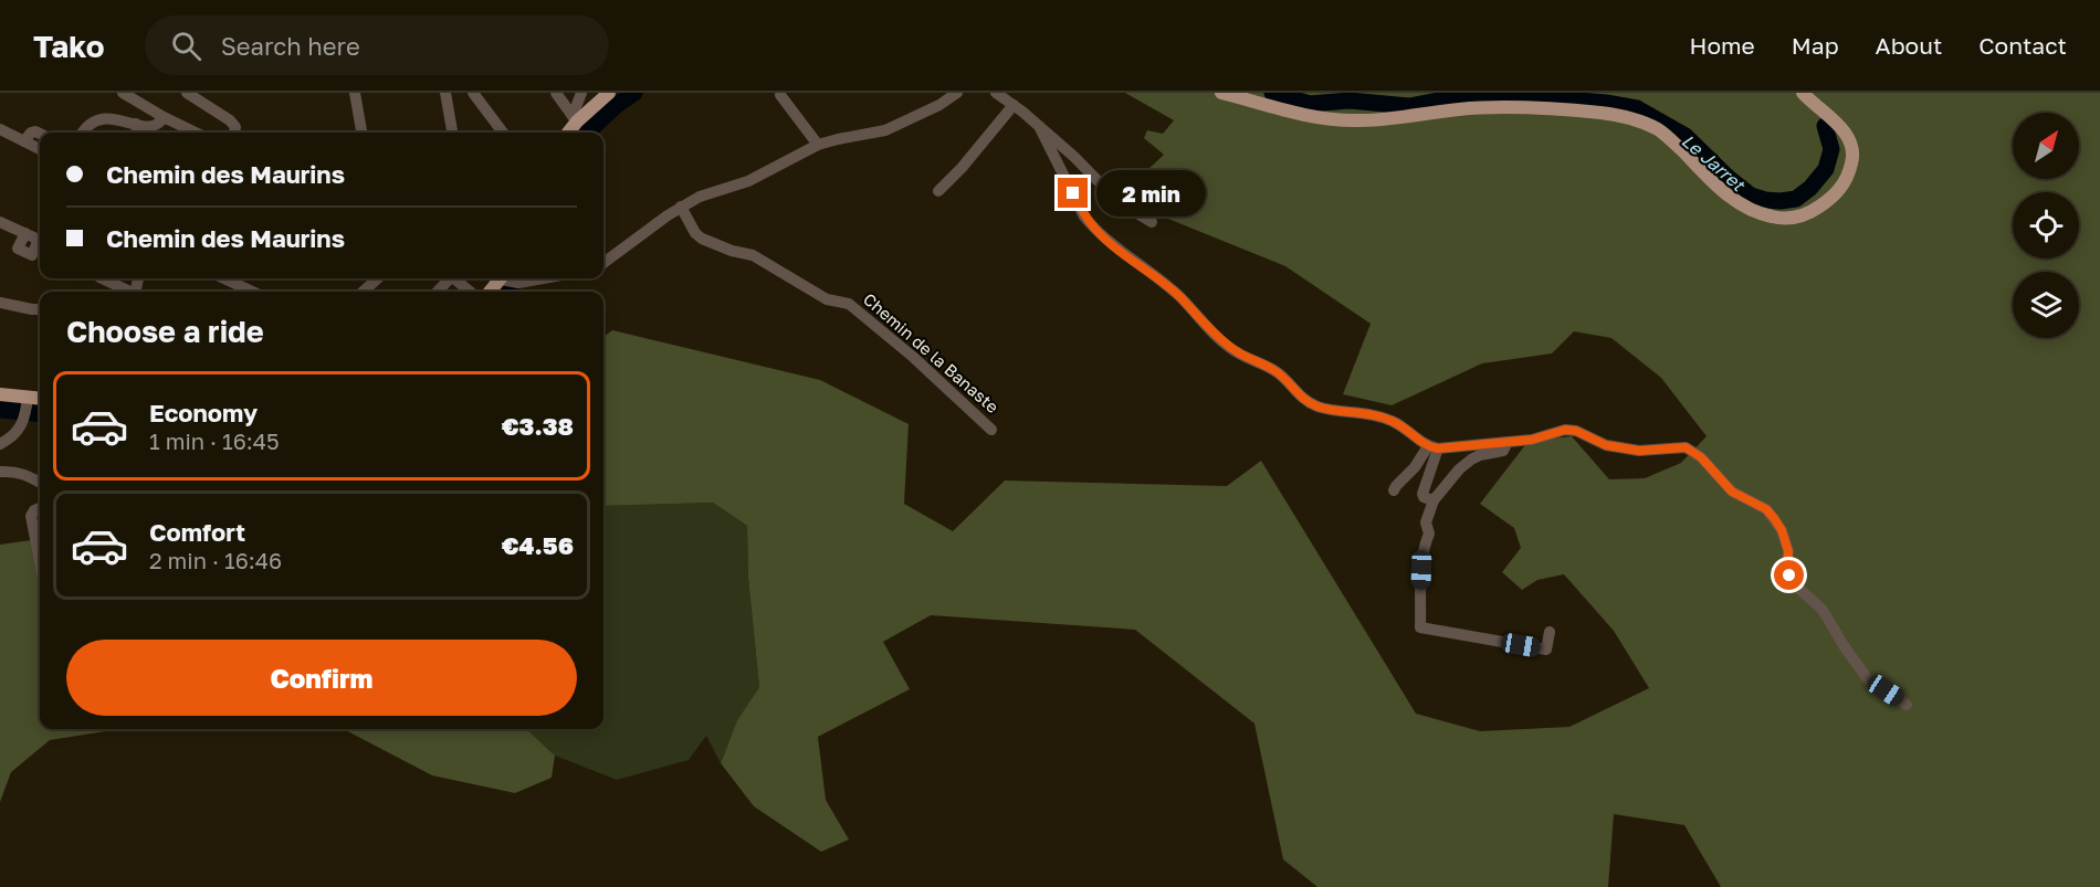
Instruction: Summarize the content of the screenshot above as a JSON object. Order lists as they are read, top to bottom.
{
  "streets": {
    "street": ["Chemin de la Banaste"]
  },
  "water": ["Le Jarret"],
  "north": "top right",
  "page": {
    "header": "Tako",
    "search": "Search here",
    "nav": [
      "Home",
      "Map",
      "About",
      "Contact"
    ],
    "banner": ["Chemin des Maurins", "Chemin des Maurins"],
    "bubble": "2 min",
    "heading": "Choose a ride",
    "list": [
      {
        "name": "Economy",
        "note": "1 min · 16:45",
        "value": "€3.38"
      },
      {
        "name": "Comfort",
        "note": "2 min · 16:46",
        "value": "€4.56"
      }
    ],
    "buttons": "Confirm"
  }
}
